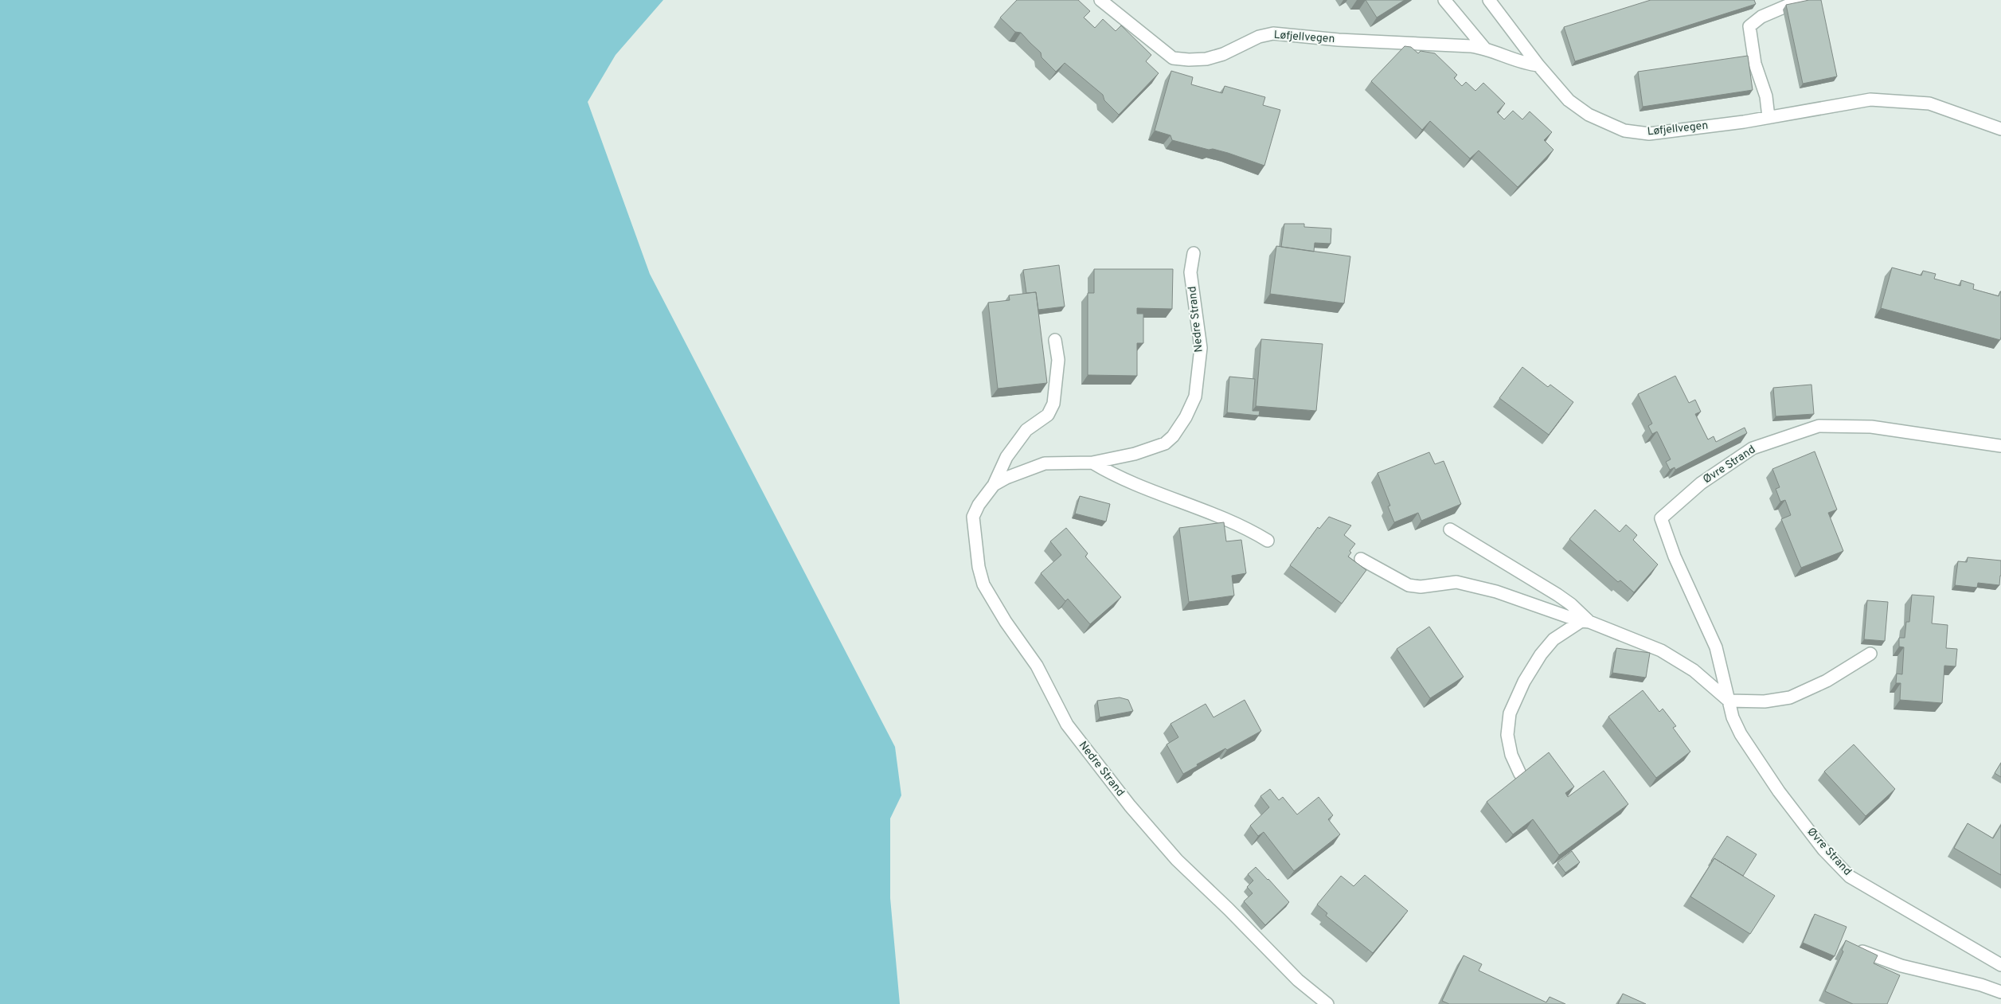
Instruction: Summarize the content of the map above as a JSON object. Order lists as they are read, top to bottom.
{
  "streets": {
    "street": ["Løfjellvegen", "Nedre Strand", "Øvre Strand"]
  }
}
